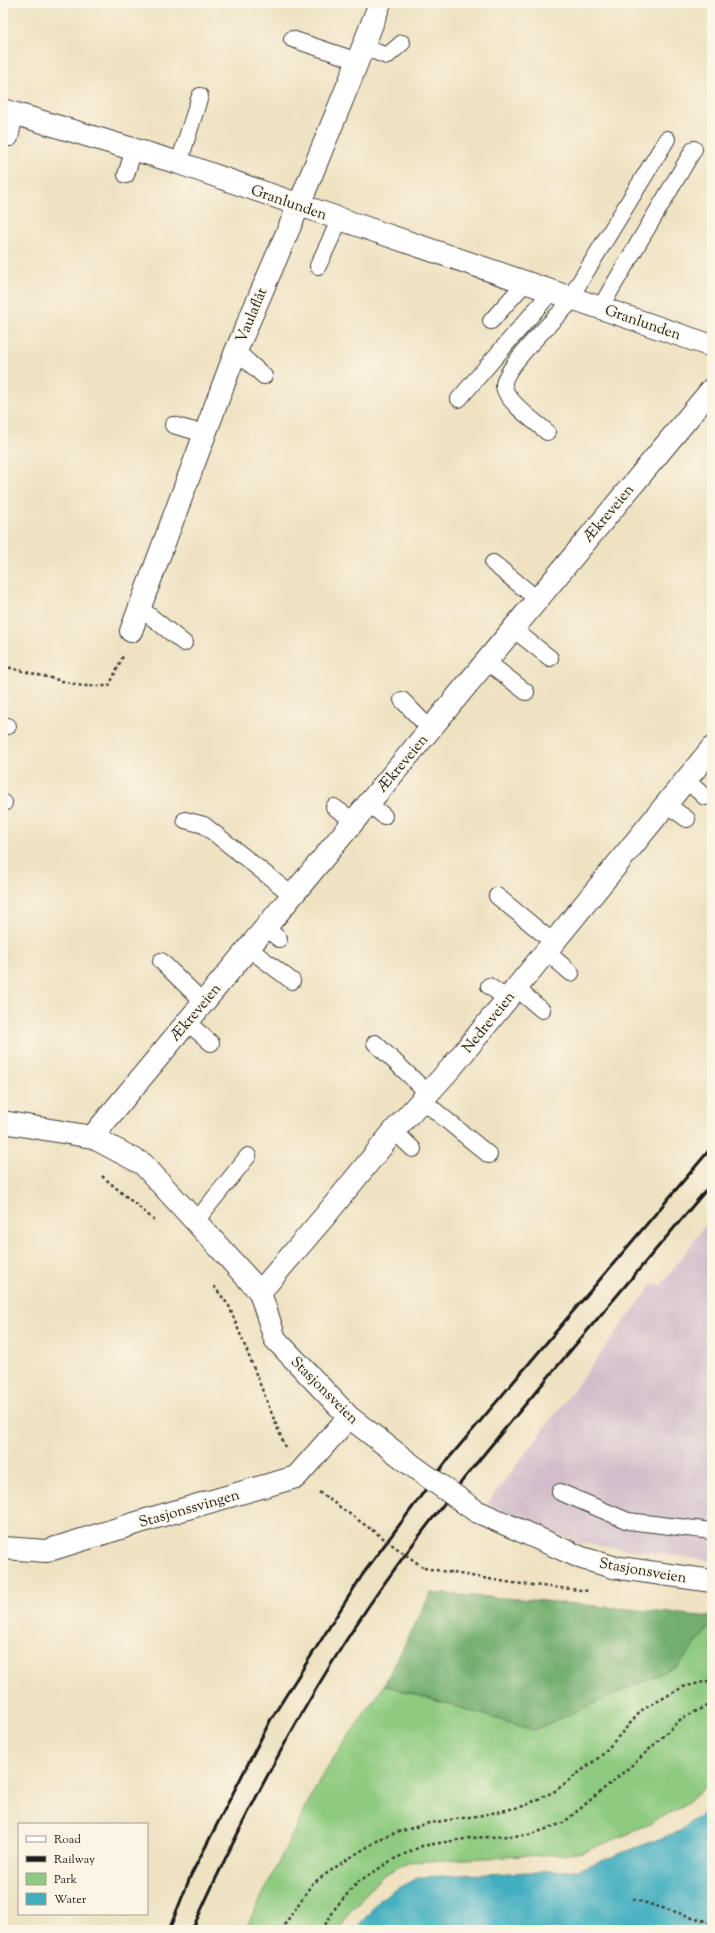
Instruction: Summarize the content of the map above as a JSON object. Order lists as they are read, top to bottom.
{
  "streets": {
    "street": [
      "Granlunden",
      "Vaulaflåt",
      "Ækreveien",
      "Nedreveien",
      "Stasjonsveien",
      "Stasjonssvingen"
    ]
  },
  "crossings": [
    ["Granlunden", "Vaulaflåt"],
    ["Ækreveien", "Stasjonsveien"],
    ["Nedreveien", "Stasjonsveien"]
  ],
  "legend": [
    "Road",
    "Railway",
    "Park",
    "Water"
  ]
}
